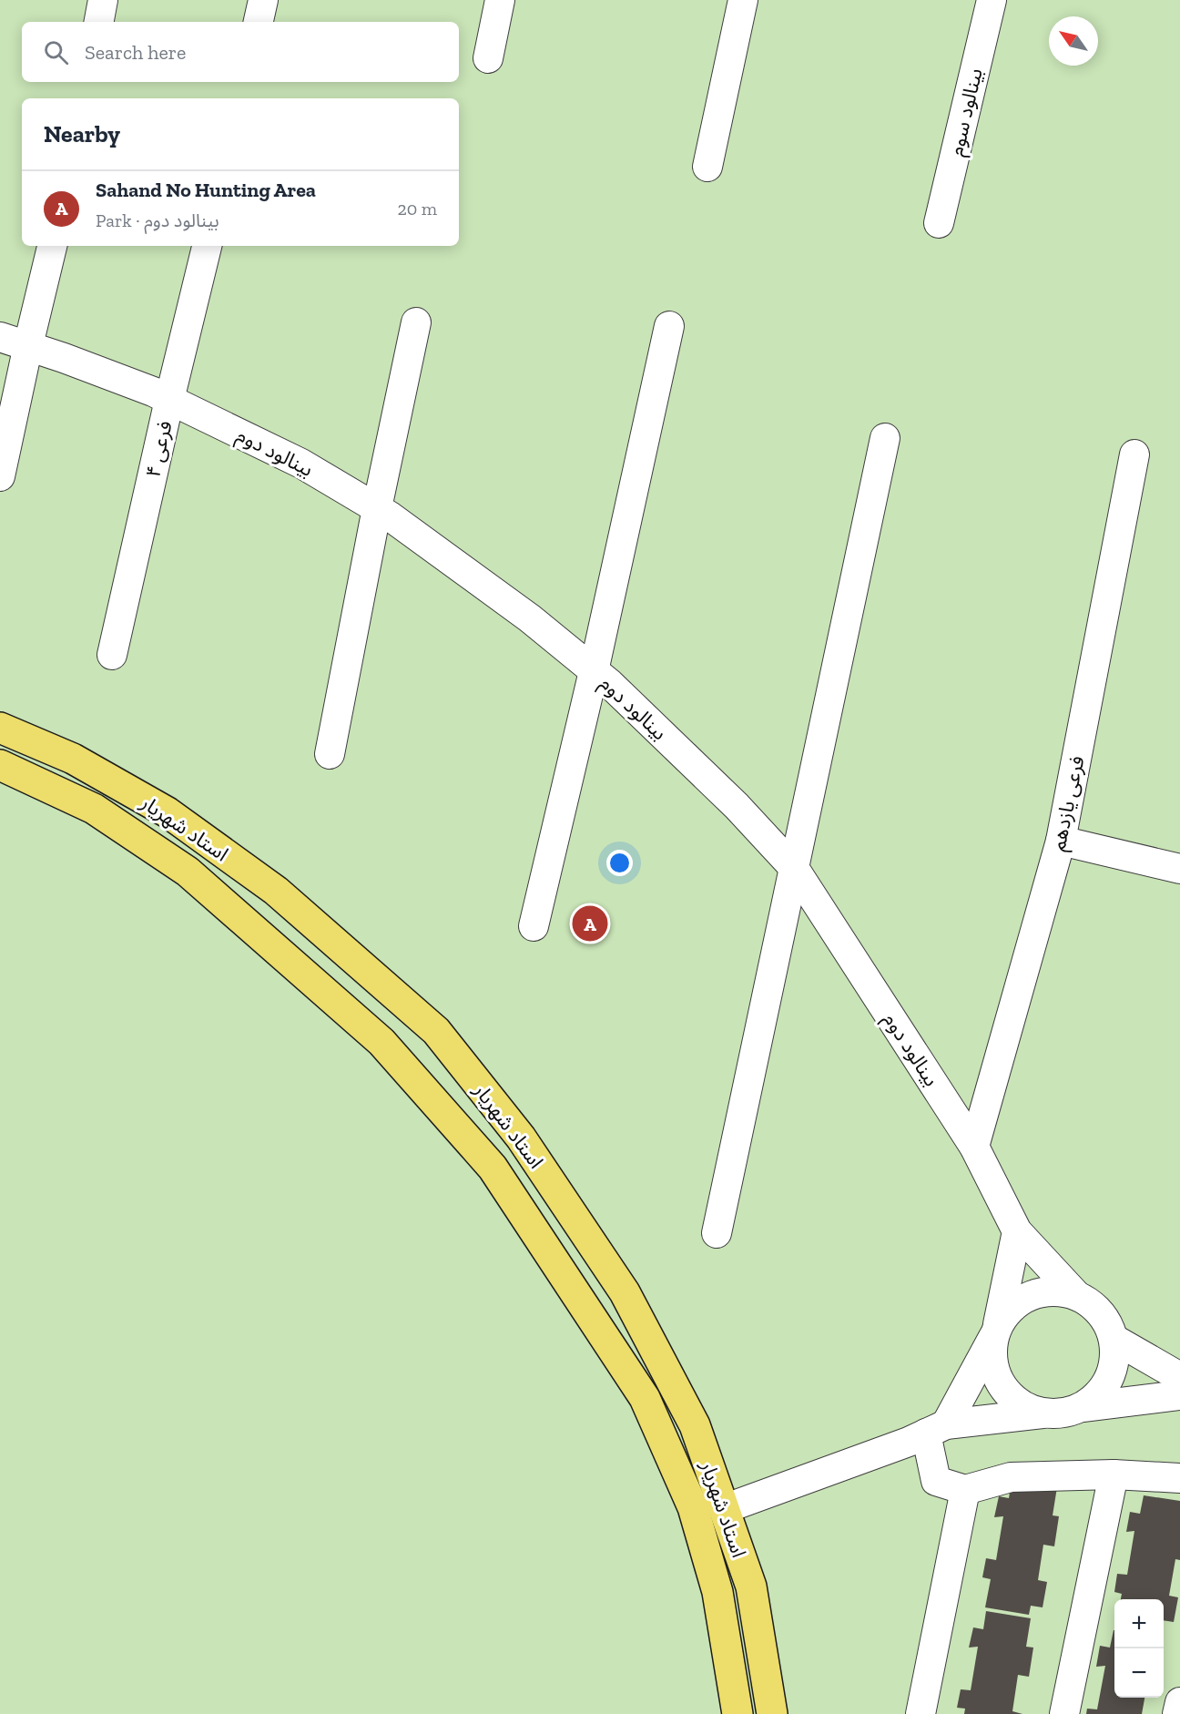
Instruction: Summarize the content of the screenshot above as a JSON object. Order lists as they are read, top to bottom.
{
  "streets": {
    "main road": ["استاد شهریار"],
    "street": [
      "بینالود سوم",
      "فرعی ۴",
      "بینالود دوم",
      "فرعی یازدهم"
    ]
  },
  "crossings": [
    ["فرعی ۴", "بینالود دوم"],
    ["بینالود دوم", "فرعی یازدهم"]
  ],
  "north": "top left",
  "page": {
    "search": "Search here",
    "heading": "Nearby",
    "list": [
      {
        "mark": "A",
        "name": "Sahand No Hunting Area",
        "note": "Park · بینالود دوم",
        "value": "20 m"
      }
    ],
    "pins": "A",
    "map_buttons": ["+", "−"]
  }
}
